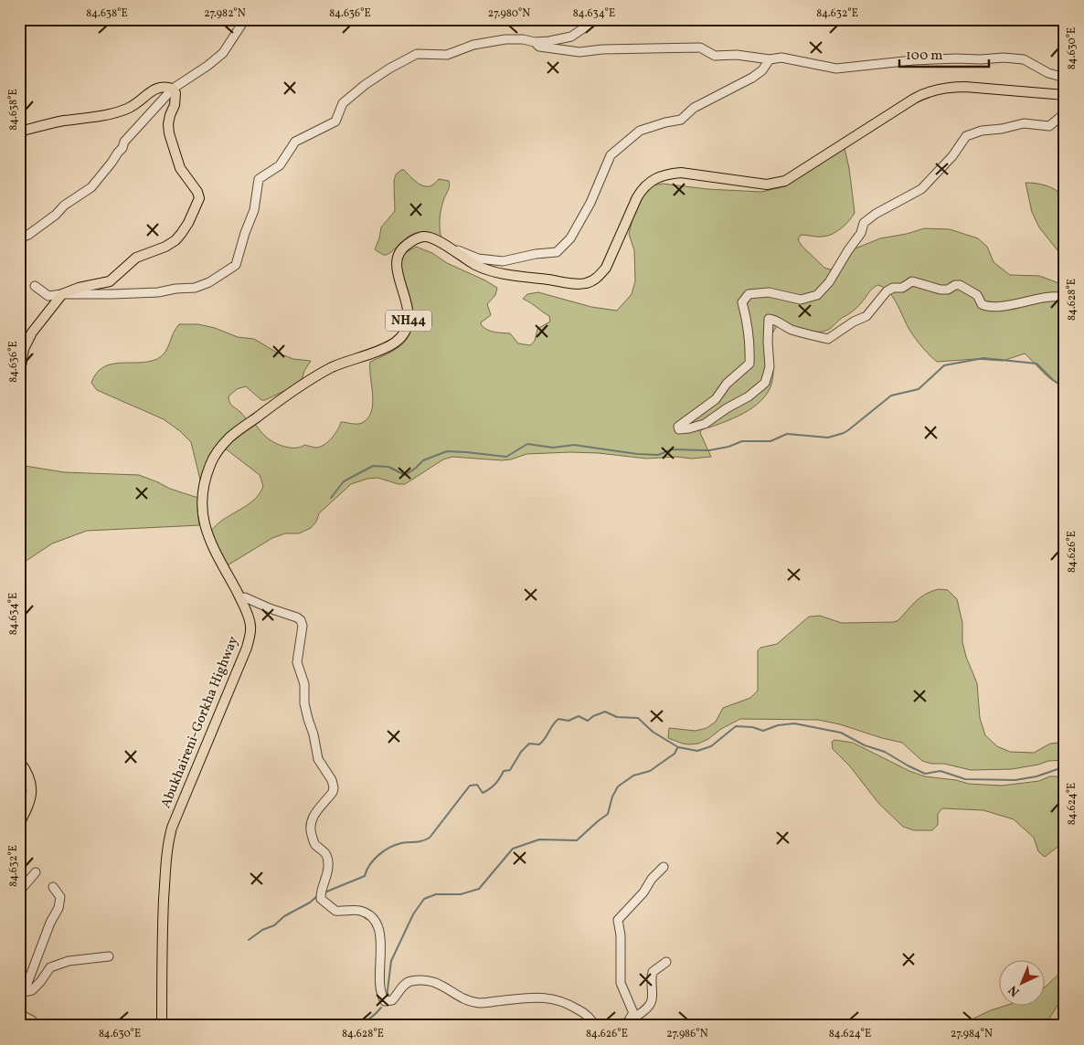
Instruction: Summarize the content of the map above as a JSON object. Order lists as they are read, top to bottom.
{
  "streets": {
    "main road": ["NH44", "Abukhaireni-Gorkha Highway"]
  },
  "scale_bar": "100 m",
  "north": "bottom left",
  "coordinates": [
    "84.638°E",
    "27.982°N",
    "84.636°E",
    "27.980°N",
    "84.634°E",
    "84.632°E",
    "84.630°E",
    "84.628°E",
    "84.626°E",
    "84.624°E",
    "27.986°N",
    "27.984°N"
  ]
}
